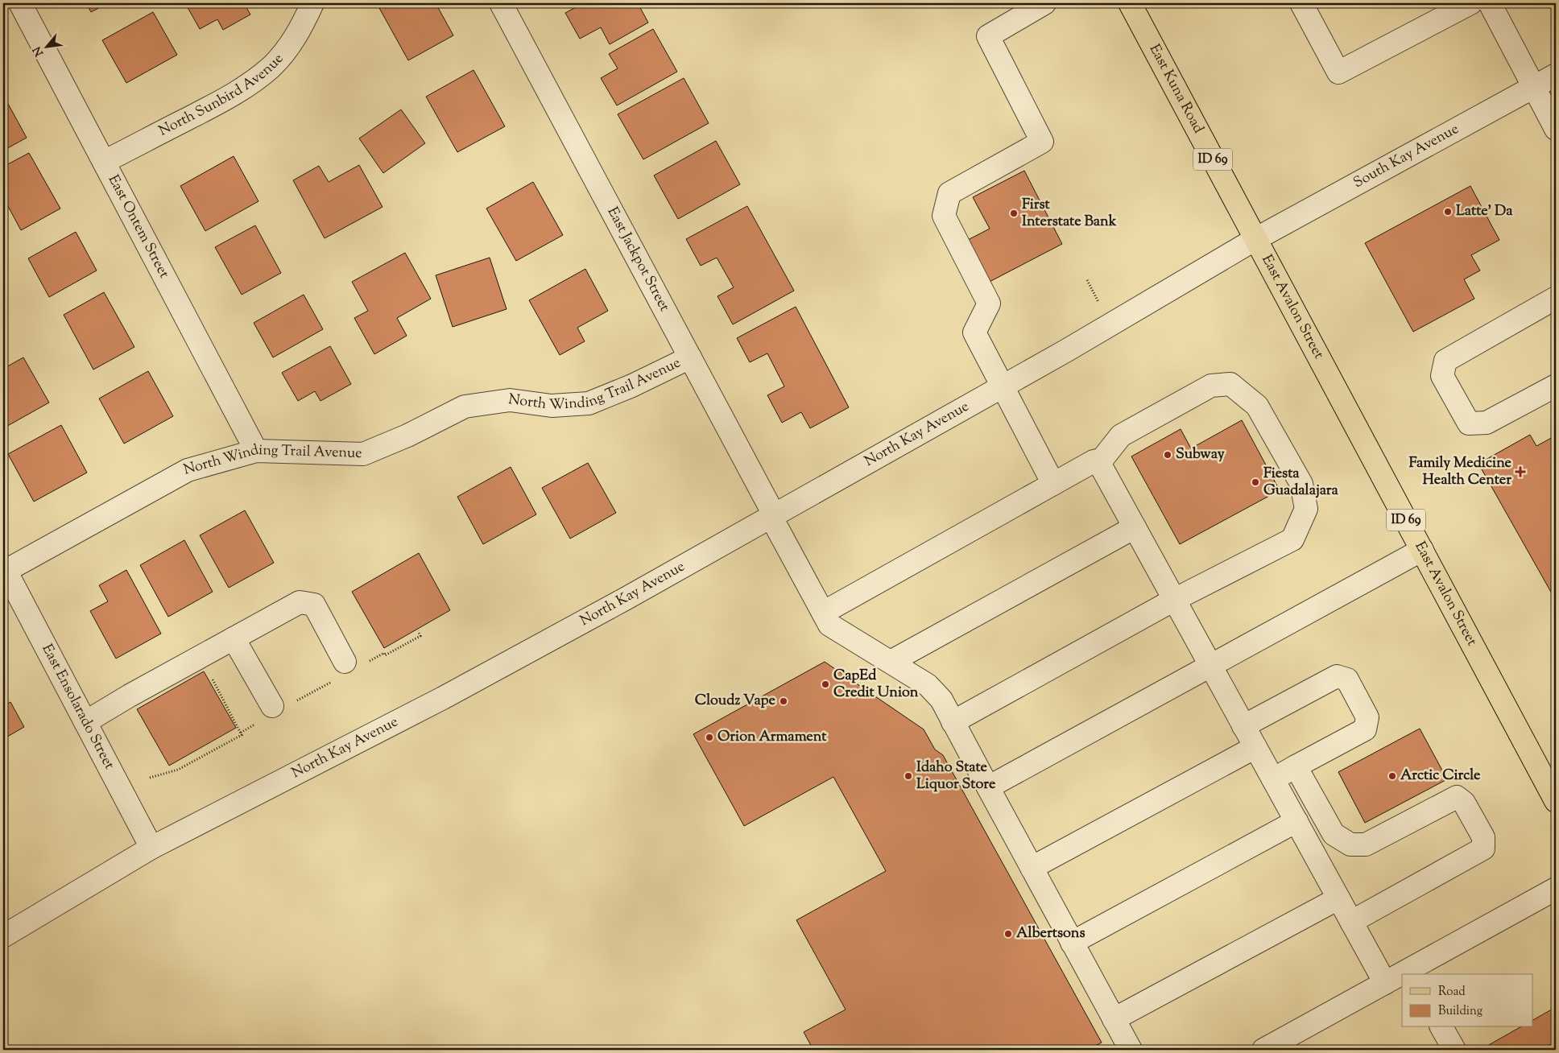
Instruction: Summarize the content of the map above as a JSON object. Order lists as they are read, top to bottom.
{
  "streets": {
    "main road": ["East Kuna Road", "ID 69", "East Avalon Street"],
    "street": [
      "North Sunbird Avenue",
      "South Kay Avenue",
      "East Ontem Street",
      "East Jackpot Street",
      "North Winding Trail Avenue",
      "North Kay Avenue",
      "East Ensolarado Street"
    ]
  },
  "crossings": [
    ["East Kuna Road", "South Kay Avenue"],
    ["East Kuna Road", "East Avalon Street"],
    ["East Kuna Road", "North Kay Avenue"],
    ["North Sunbird Avenue", "East Ontem Street"],
    ["South Kay Avenue", "East Avalon Street"],
    ["South Kay Avenue", "North Kay Avenue"],
    ["East Ontem Street", "North Winding Trail Avenue"],
    ["East Jackpot Street", "North Winding Trail Avenue"],
    ["East Jackpot Street", "North Kay Avenue"],
    ["East Avalon Street", "North Kay Avenue"],
    ["North Winding Trail Avenue", "East Ensolarado Street"],
    ["North Kay Avenue", "East Ensolarado Street"]
  ],
  "places": {
    "other": [
      "Latte' Da",
      "First Interstate Bank",
      "Subway",
      "Fiesta Guadalajara",
      "CapEd Credit Union",
      "Cloudz Vape",
      "Orion Armament",
      "Idaho State Liquor Store",
      "Arctic Circle",
      "Albertsons"
    ],
    "health": ["Family Medicine Health Center"]
  },
  "legend": ["Road", "Building"],
  "north": "bottom left"
}
